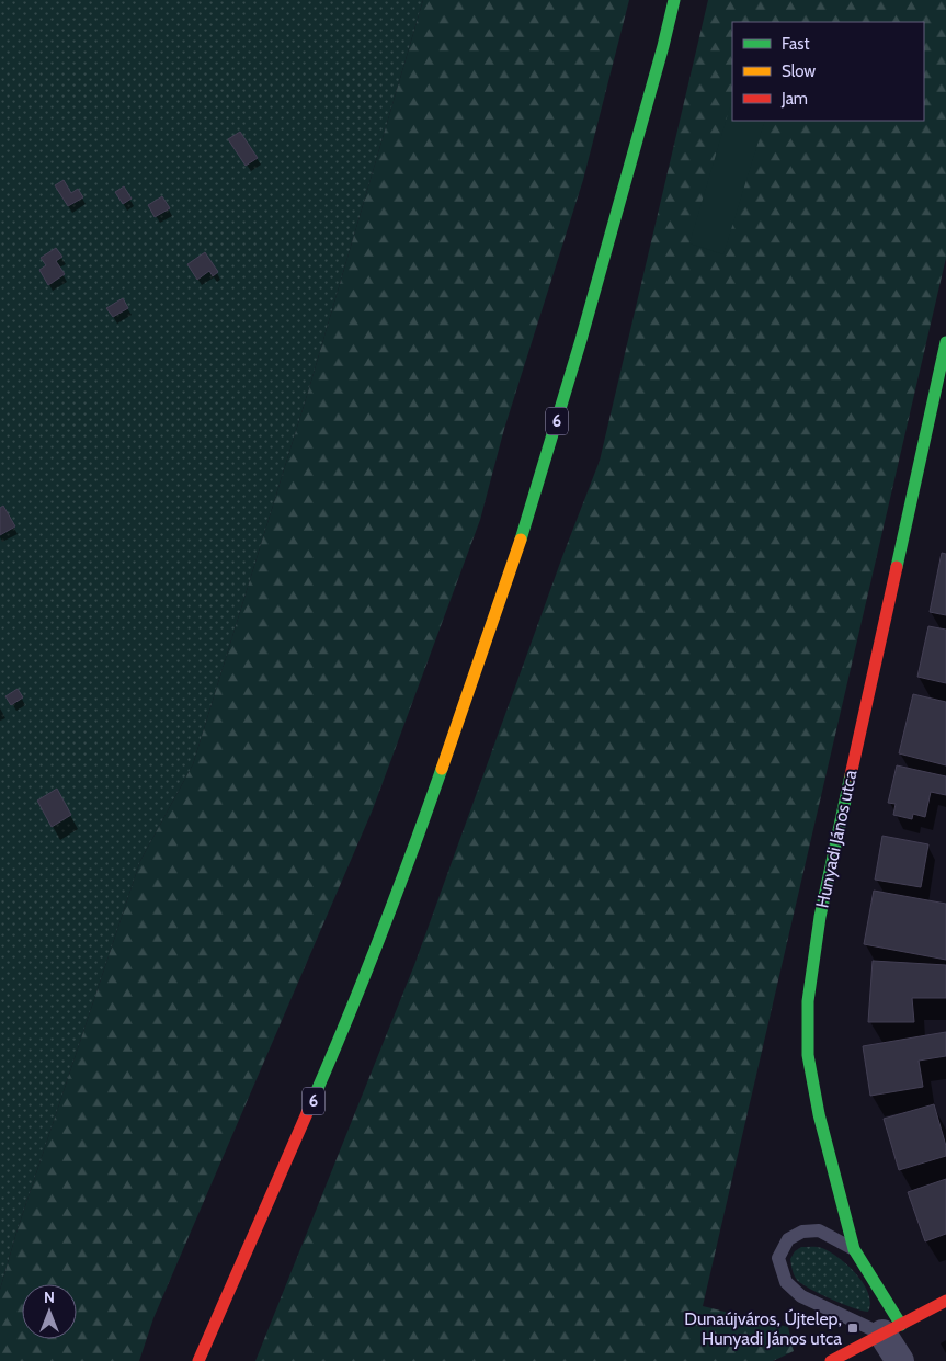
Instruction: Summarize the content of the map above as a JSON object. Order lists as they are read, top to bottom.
{
  "streets": {
    "main road": ["6", "Hunyadi János utca"]
  },
  "places": {
    "transit": ["Dunaújváros, Újtelep, Hunyadi János utca"]
  },
  "legend": ["Fast", "Slow", "Jam"],
  "north": "top"
}
